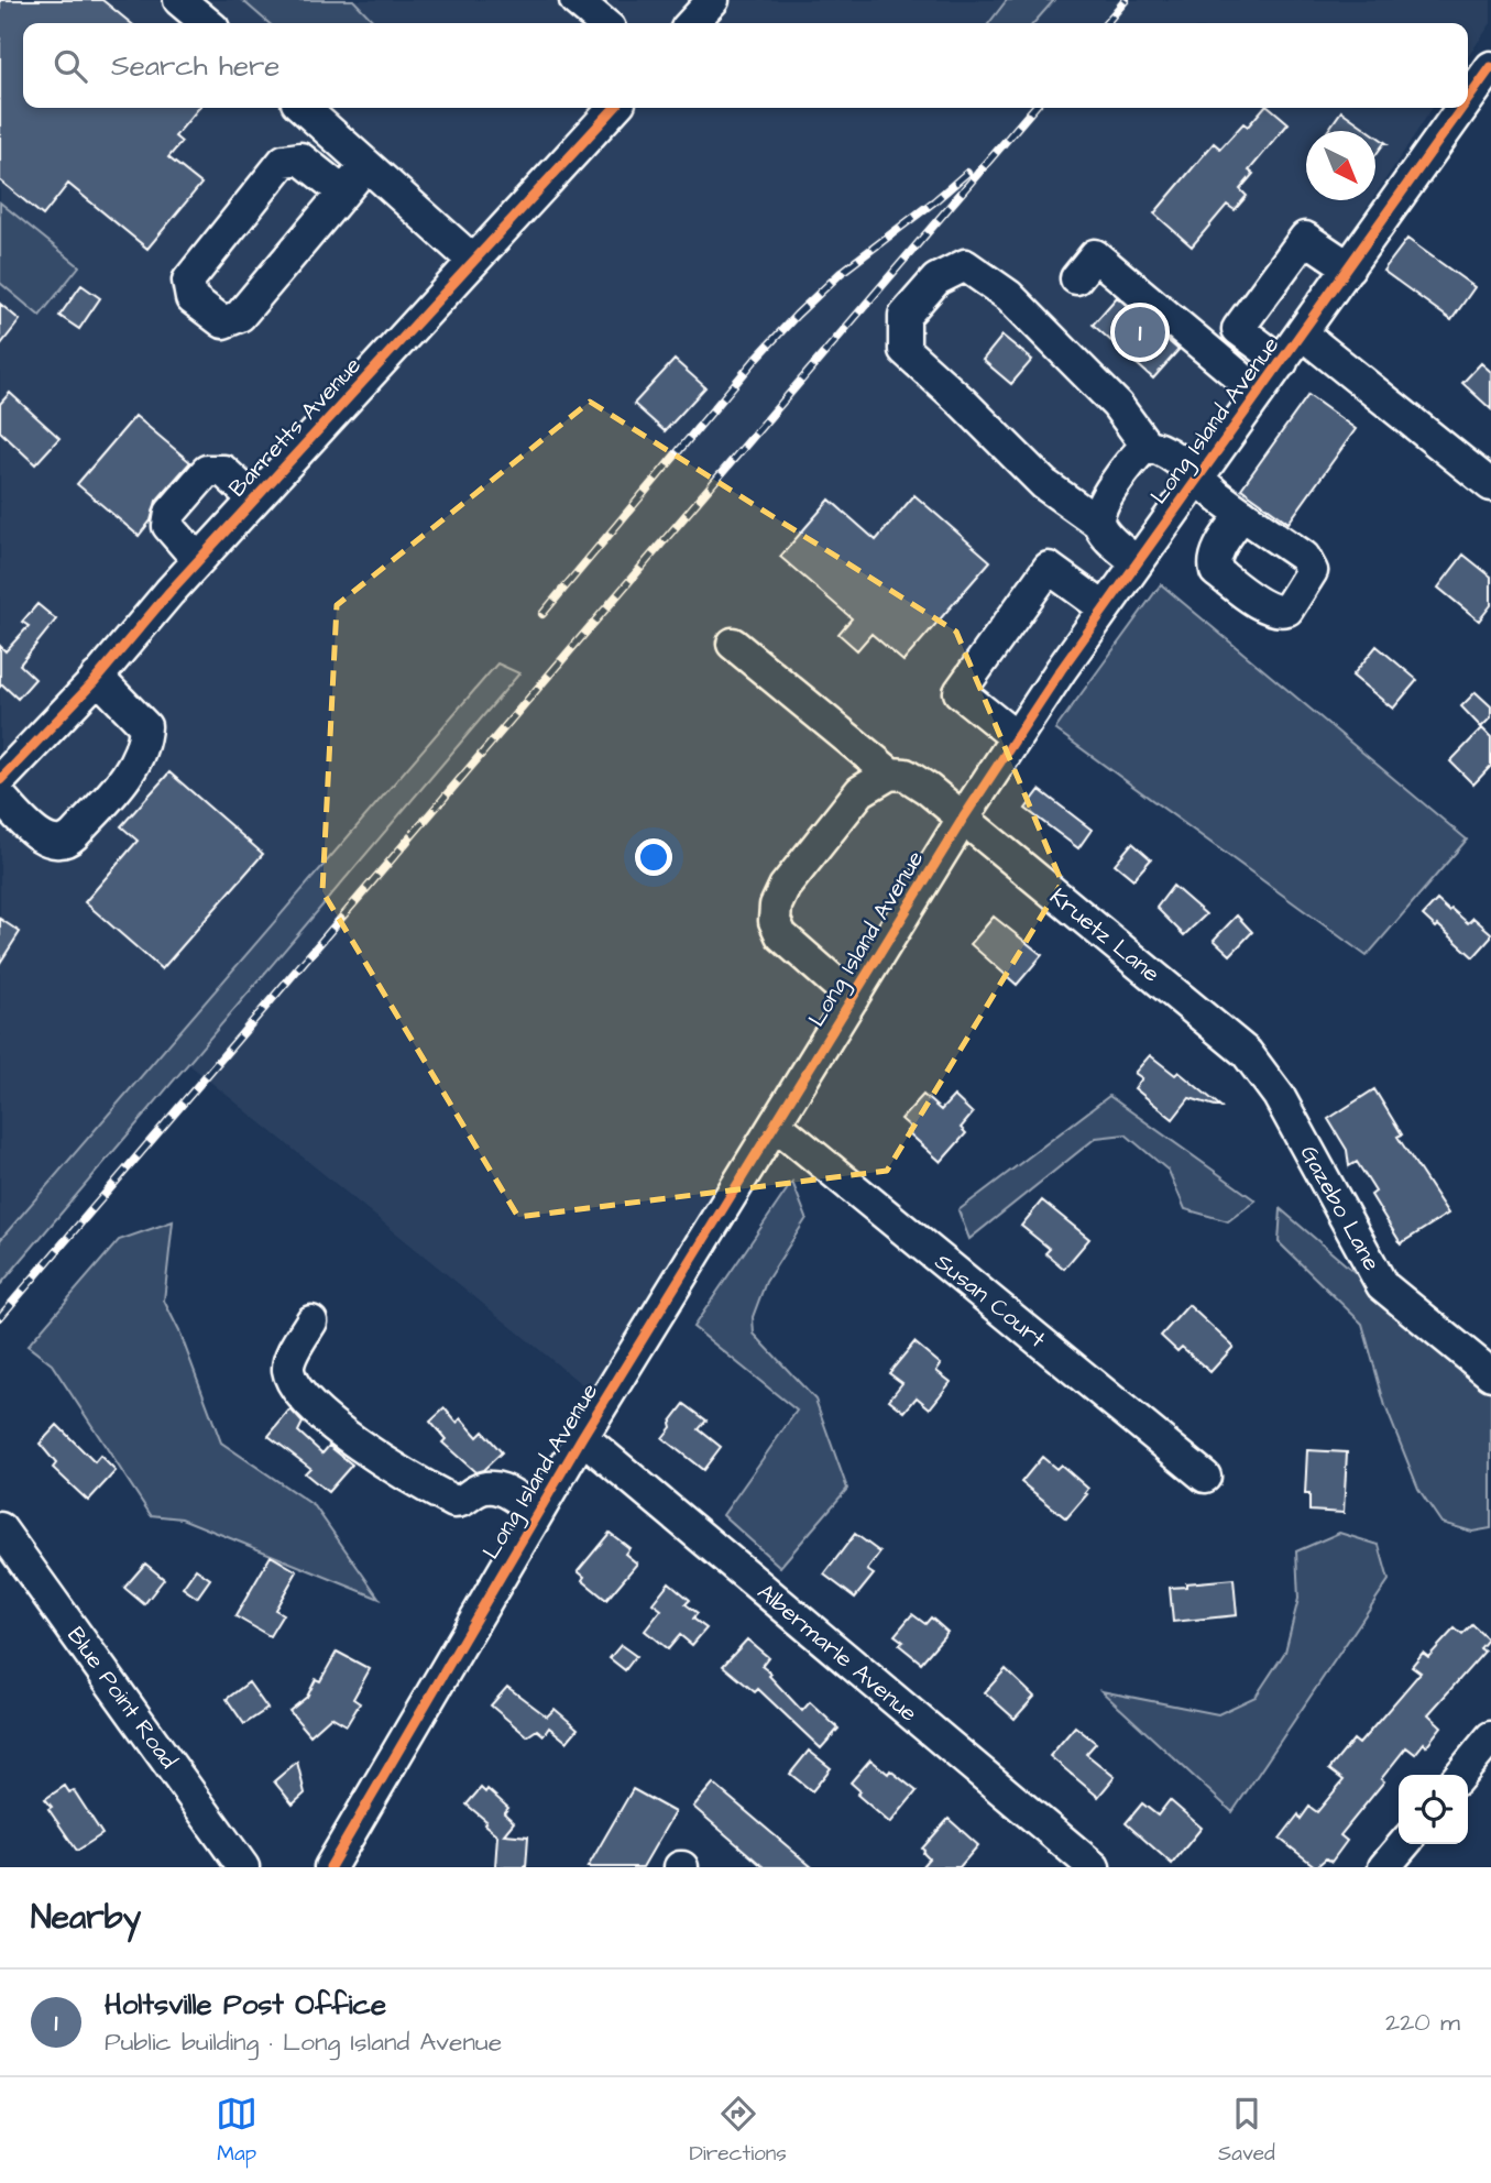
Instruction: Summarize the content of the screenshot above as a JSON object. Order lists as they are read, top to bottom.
{
  "streets": {
    "street": [
      "Long Island Avenue",
      "Barretts Avenue",
      "Kruetz Lane",
      "Gazebo Lane",
      "Susan Court",
      "Albermarle Avenue",
      "Blue Point Road"
    ]
  },
  "crossings": [
    ["Long Island Avenue", "Kruetz Lane"],
    ["Long Island Avenue", "Susan Court"],
    ["Long Island Avenue", "Albermarle Avenue"],
    ["Kruetz Lane", "Gazebo Lane"]
  ],
  "north": "bottom right",
  "page": {
    "search": "Search here",
    "pins": "1",
    "heading": "Nearby",
    "list": [
      {
        "mark": "1",
        "name": "Holtsville Post Office",
        "note": "Public building · Long Island Avenue",
        "value": "220 m"
      }
    ],
    "nav": ["Map", "Directions", "Saved"]
  }
}
